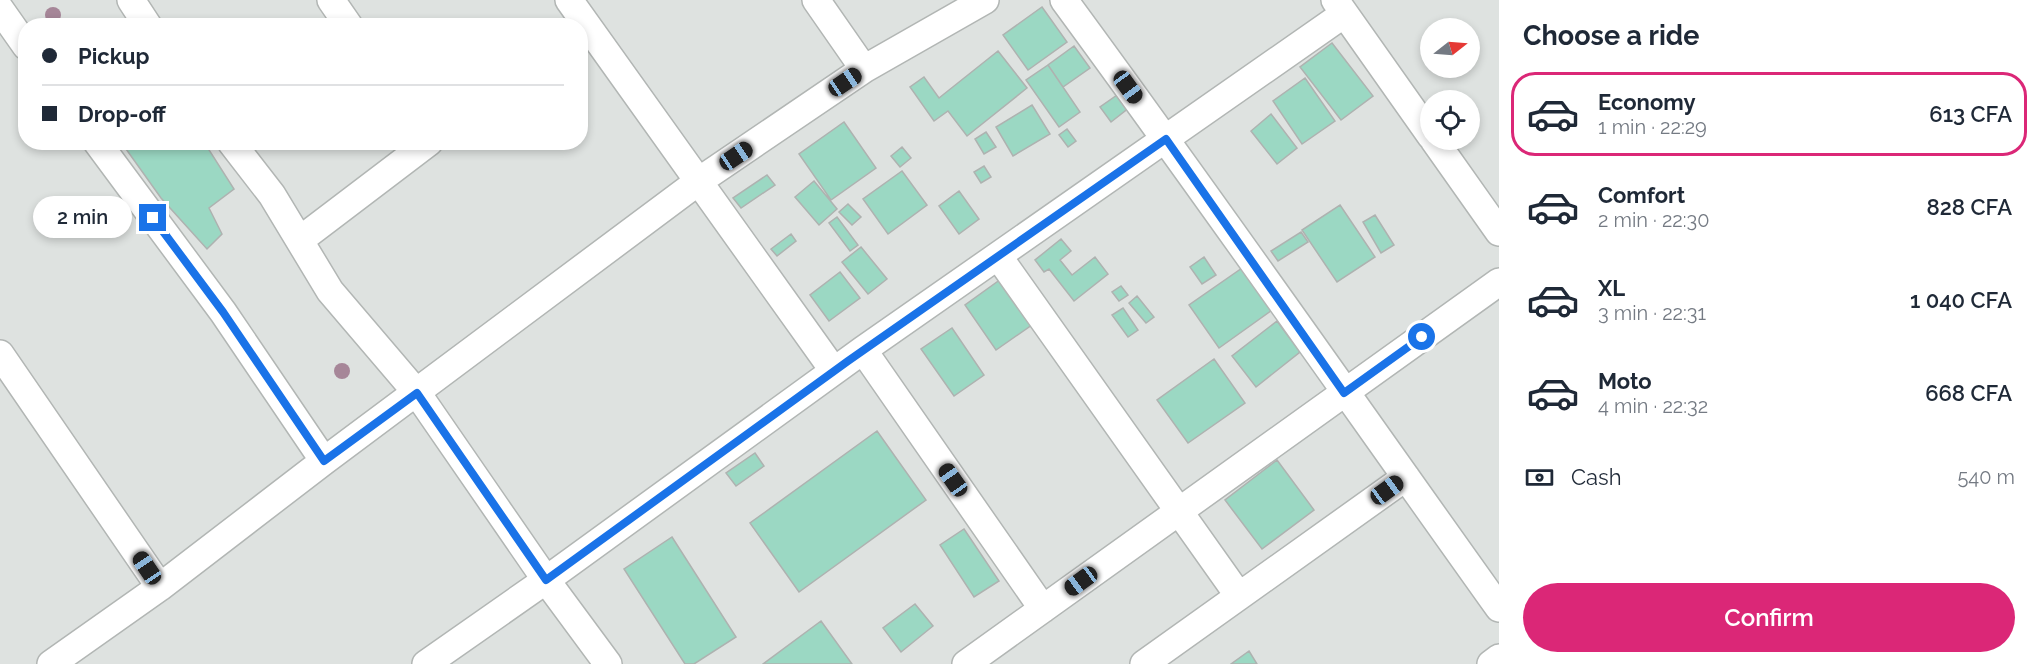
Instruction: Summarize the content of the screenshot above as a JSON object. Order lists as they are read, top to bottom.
{
  "north": "right",
  "page": {
    "heading": "Choose a ride",
    "banner": ["Pickup", "Drop-off"],
    "list": [
      {
        "name": "Economy",
        "note": "1 min · 22:29",
        "value": "613 CFA"
      },
      {
        "name": "Comfort",
        "note": "2 min · 22:30",
        "value": "828 CFA"
      },
      {
        "name": "XL",
        "note": "3 min · 22:31",
        "value": "1 040 CFA"
      },
      {
        "name": "Moto",
        "note": "4 min · 22:32",
        "value": "668 CFA"
      }
    ],
    "bubble": "2 min",
    "pay": ["Cash", "540 m"],
    "buttons": "Confirm"
  }
}
